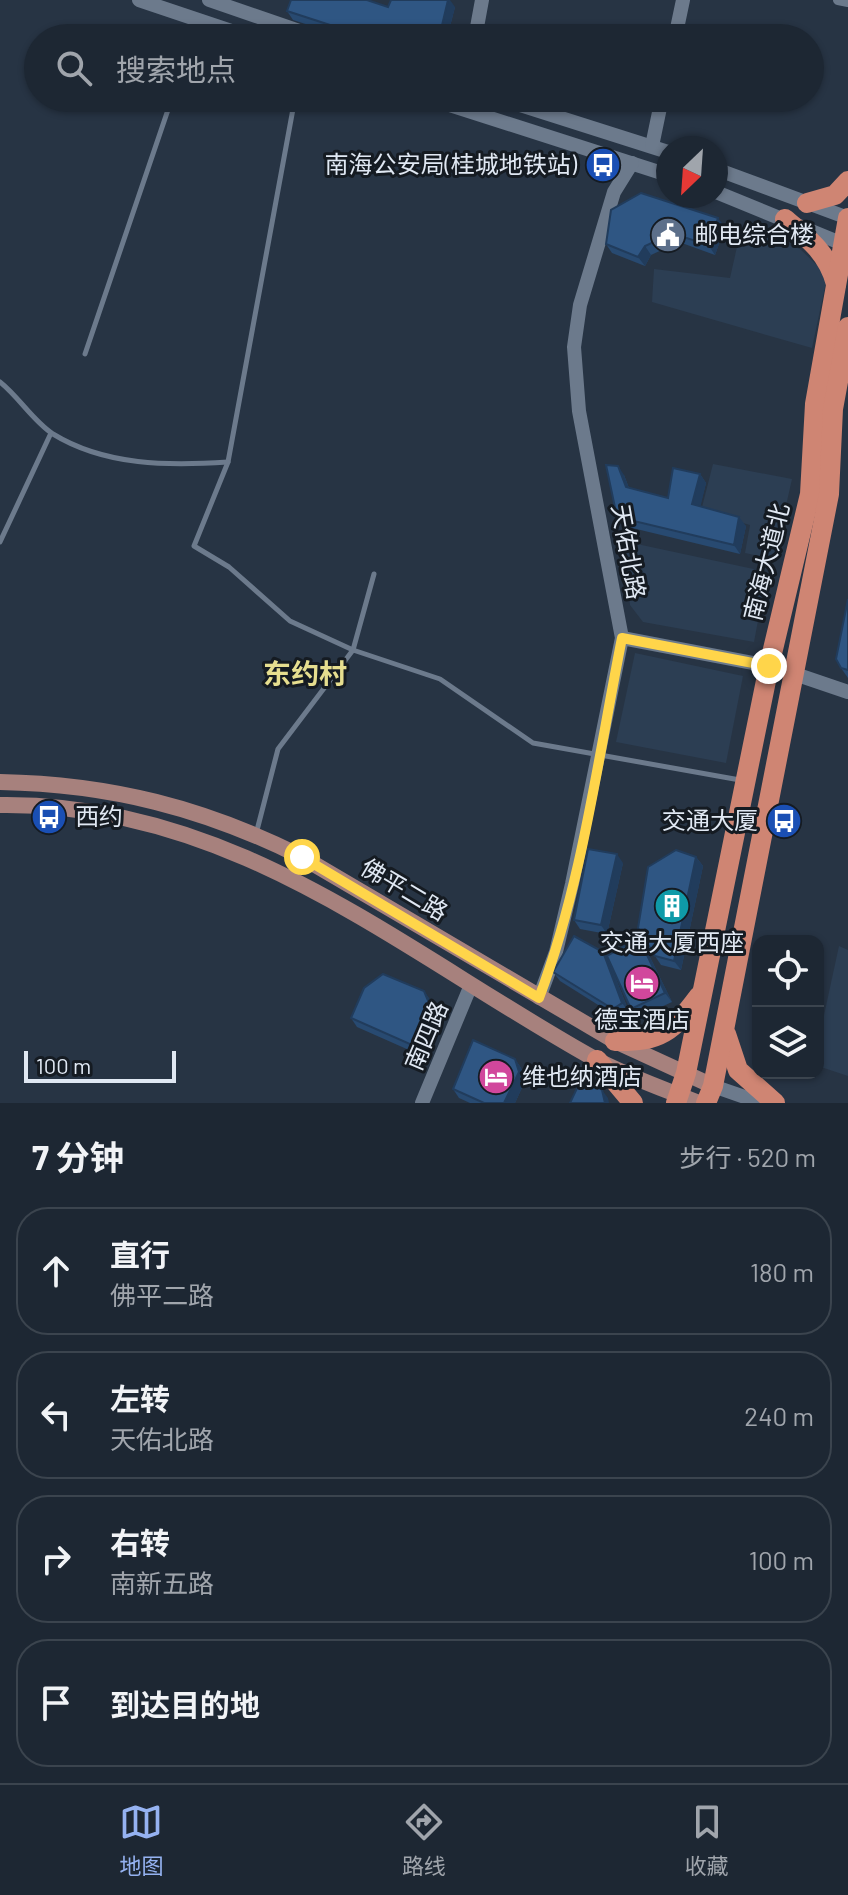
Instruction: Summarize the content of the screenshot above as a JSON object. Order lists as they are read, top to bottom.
{
  "streets": {
    "highway": ["南海大道北"],
    "main road": ["佛平二路"],
    "street": ["天佑北路", "南四路"]
  },
  "crossings": [
    ["天佑北路", "佛平二路"],
    ["南海大道北", "佛平二路"],
    ["佛平二路", "南四路"]
  ],
  "districts": ["东约村"],
  "places": {
    "bus stop": ["南海公安局(桂城地铁站)", "西约", "交通大厦"],
    "public building": ["邮电综合楼"],
    "building": ["交通大厦西座"],
    "hotel": ["德宝酒店", "维也纳酒店"]
  },
  "scale_bar": "100 m",
  "north": "bottom left",
  "page": {
    "search": "搜索地点",
    "scale": "100 m",
    "heading": ["7 分钟", "步行 · 520 m"],
    "list": [
      ["直行", "佛平二路", "180 m"],
      ["左转", "天佑北路", "240 m"],
      ["右转", "南新五路", "100 m"],
      "到达目的地"
    ],
    "nav": ["地图", "路线", "收藏"]
  }
}
